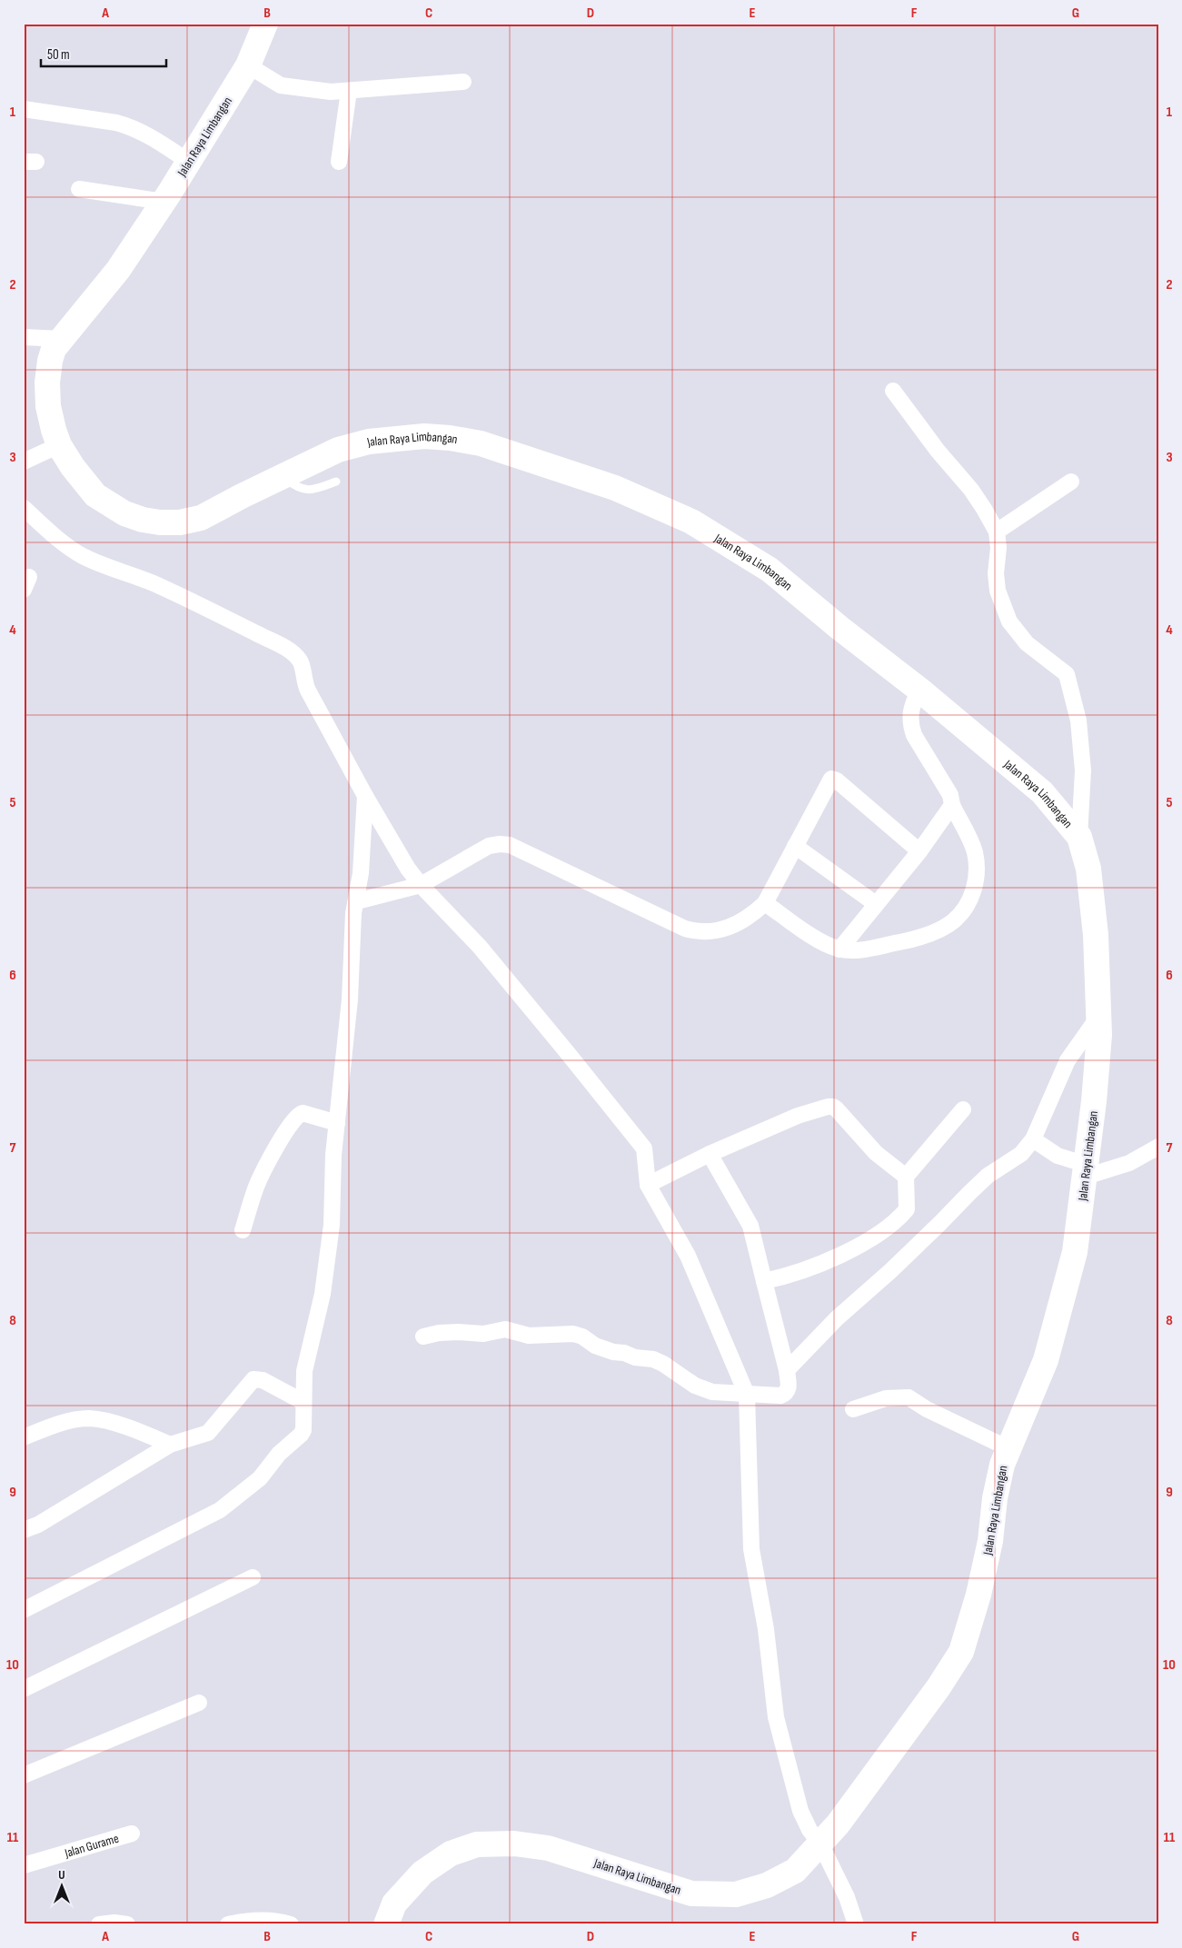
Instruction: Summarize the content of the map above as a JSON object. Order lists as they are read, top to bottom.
{
  "streets": {
    "highway": ["Jalan Raya Limbangan"],
    "street": ["Jalan Gurame"]
  },
  "scale_bar": "50 m",
  "north": "top",
  "grid": {
    "columns": [
      "A",
      "B",
      "C",
      "D",
      "E",
      "F",
      "G"
    ],
    "rows": [
      "1",
      "2",
      "3",
      "4",
      "5",
      "6",
      "7",
      "8",
      "9",
      "10",
      "11"
    ]
  }
}
